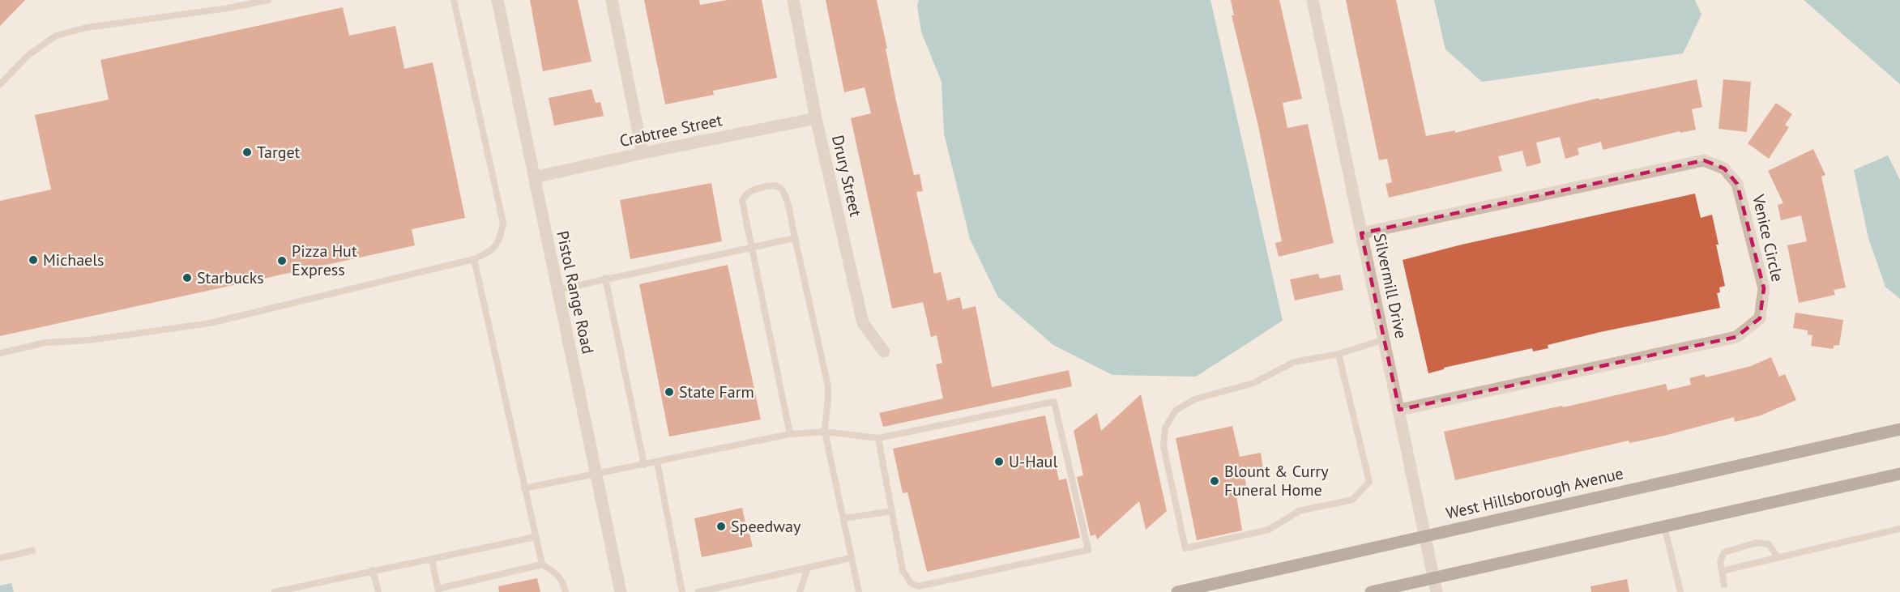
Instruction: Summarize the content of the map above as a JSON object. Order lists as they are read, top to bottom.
{
  "streets": {
    "main road": ["West Hillsborough Avenue"],
    "street": [
      "Crabtree Street",
      "Drury Street",
      "Venice Circle",
      "Silvermill Drive",
      "Pistol Range Road"
    ]
  },
  "crossings": [
    ["Crabtree Street", "Drury Street"],
    ["Crabtree Street", "Pistol Range Road"],
    ["Venice Circle", "Silvermill Drive"],
    ["Silvermill Drive", "West Hillsborough Avenue"]
  ],
  "places": [
    "Target",
    "Michaels",
    "Pizza Hut Express",
    "Starbucks",
    "State Farm",
    "U-Haul",
    "Blount & Curry Funeral Home",
    "Speedway"
  ]
}
